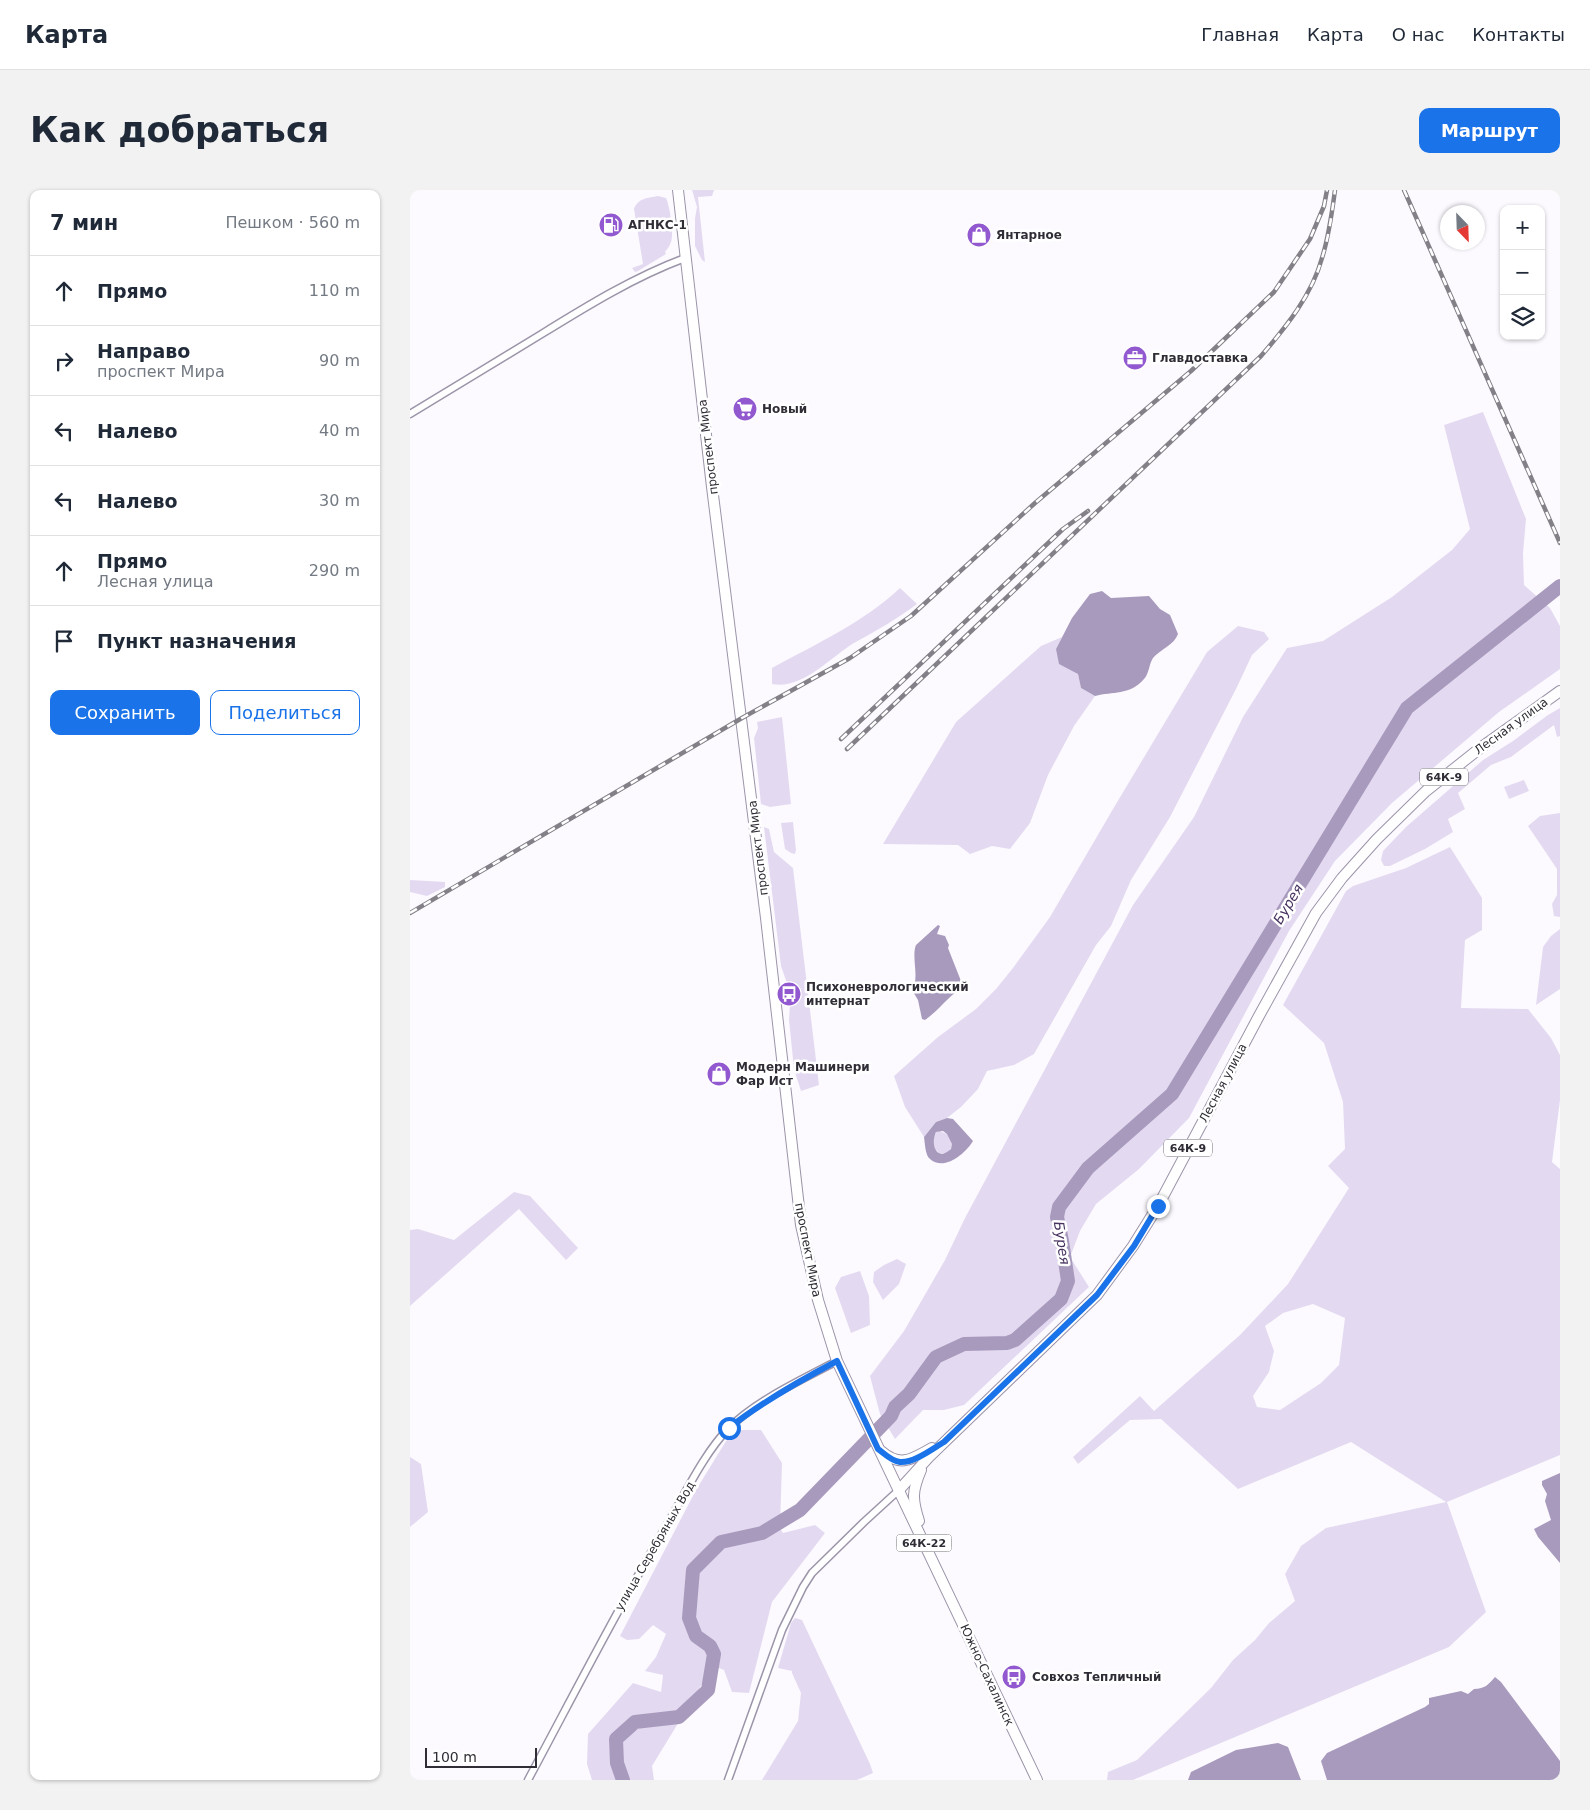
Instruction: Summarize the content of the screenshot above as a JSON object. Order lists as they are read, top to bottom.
{
  "streets": {
    "main road": [
      "проспект Мира",
      "Лесная улица",
      "64К-9",
      "64К-22",
      "Южно-Сахалинск"
    ],
    "street": ["улица Серебряных Вод"]
  },
  "crossings": [
    ["проспект Мира", "Лесная улица"],
    ["проспект Мира", "64К-22"],
    ["проспект Мира", "улица Серебряных Вод"],
    ["Лесная улица", "64К-22"],
    ["64К-22", "Южно-Сахалинск"]
  ],
  "water": ["Бурея"],
  "places": {
    "fuel station": ["АГНКС-1"],
    "shop": ["Янтарное", "Модерн Машинери Фар Ист"],
    "office": ["Главдоставка"],
    "supermarket": ["Новый"],
    "bus stop": ["Психоневрологический интернат", "Совхоз Тепличный"]
  },
  "scale_bar": "100 m",
  "north": "bottom right",
  "page": {
    "header": "Карта",
    "nav": [
      "Главная",
      "Карта",
      "О нас",
      "Контакты"
    ],
    "buttons": [
      "Маршрут",
      ["Сохранить", "Поделиться"]
    ],
    "title": "Как добраться",
    "heading": ["7 мин", "Пешком · 560 m"],
    "map_buttons": ["+", "−"],
    "list": [
      ["Прямо", "110 m"],
      ["Направо", "проспект Мира", "90 m"],
      ["Налево", "40 m"],
      ["Налево", "30 m"],
      ["Прямо", "Лесная улица", "290 m"],
      "Пункт назначения"
    ],
    "scale": "100 m"
  }
}
